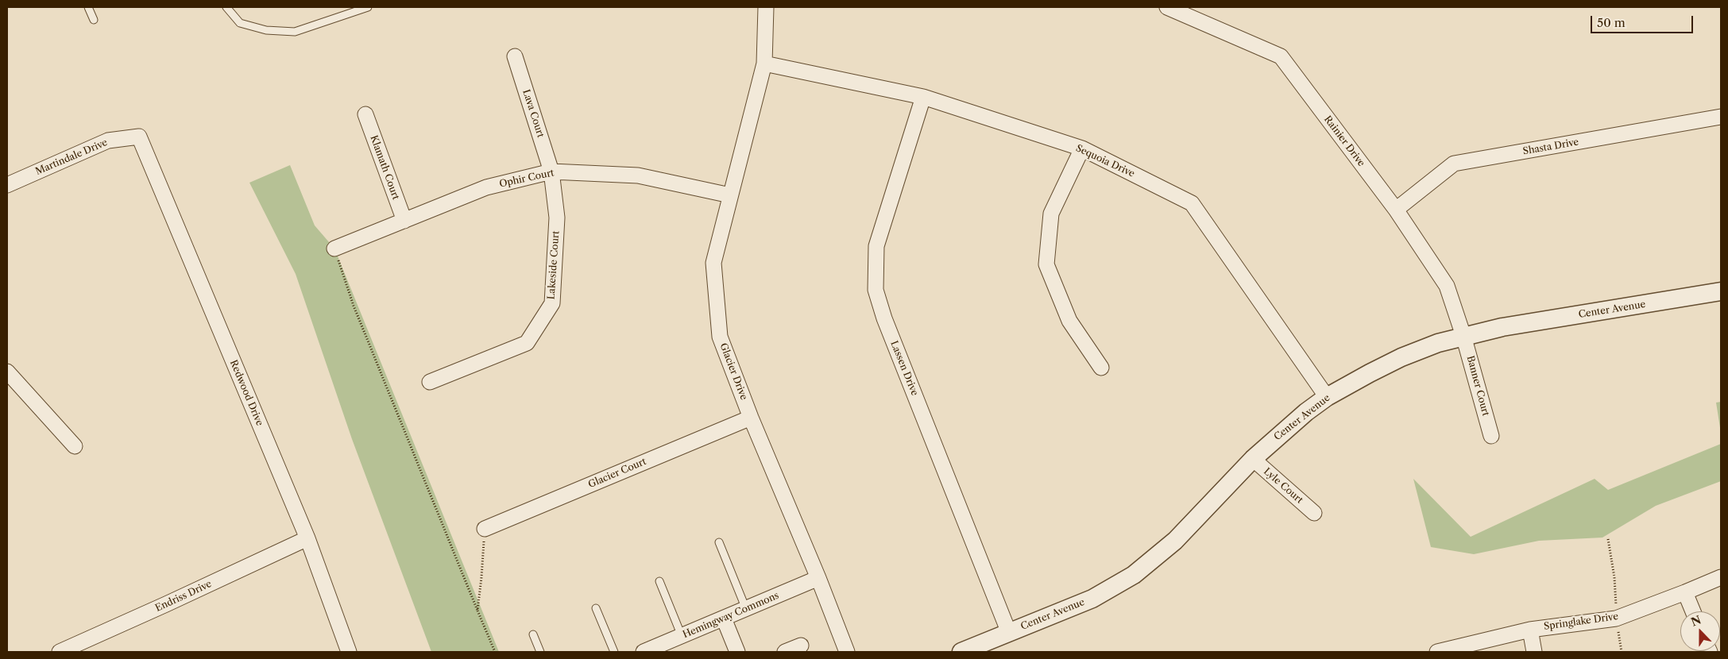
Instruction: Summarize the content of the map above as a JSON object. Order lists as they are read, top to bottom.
{
  "streets": {
    "street": [
      "Lava Court",
      "Rainier Drive",
      "Shasta Drive",
      "Martindale Drive",
      "Sequoia Drive",
      "Klamath Court",
      "Ophir Court",
      "Lakeside Court",
      "Center Avenue",
      "Lassen Drive",
      "Glacier Drive",
      "Banner Court",
      "Redwood Drive",
      "Glacier Court",
      "Lyle Court",
      "Endriss Drive",
      "Hemingway Commons",
      "Springlake Drive"
    ]
  },
  "crossings": [
    ["Lava Court", "Ophir Court"],
    ["Lava Court", "Lakeside Court"],
    ["Rainier Drive", "Shasta Drive"],
    ["Rainier Drive", "Center Avenue"],
    ["Rainier Drive", "Banner Court"],
    ["Martindale Drive", "Redwood Drive"],
    ["Sequoia Drive", "Center Avenue"],
    ["Sequoia Drive", "Lassen Drive"],
    ["Sequoia Drive", "Glacier Drive"],
    ["Klamath Court", "Ophir Court"],
    ["Ophir Court", "Lakeside Court"],
    ["Ophir Court", "Glacier Drive"],
    ["Center Avenue", "Lassen Drive"],
    ["Center Avenue", "Banner Court"],
    ["Center Avenue", "Lyle Court"],
    ["Glacier Drive", "Glacier Court"],
    ["Glacier Drive", "Hemingway Commons"],
    ["Redwood Drive", "Endriss Drive"]
  ],
  "scale_bar": "50 m",
  "north": "top"
}
